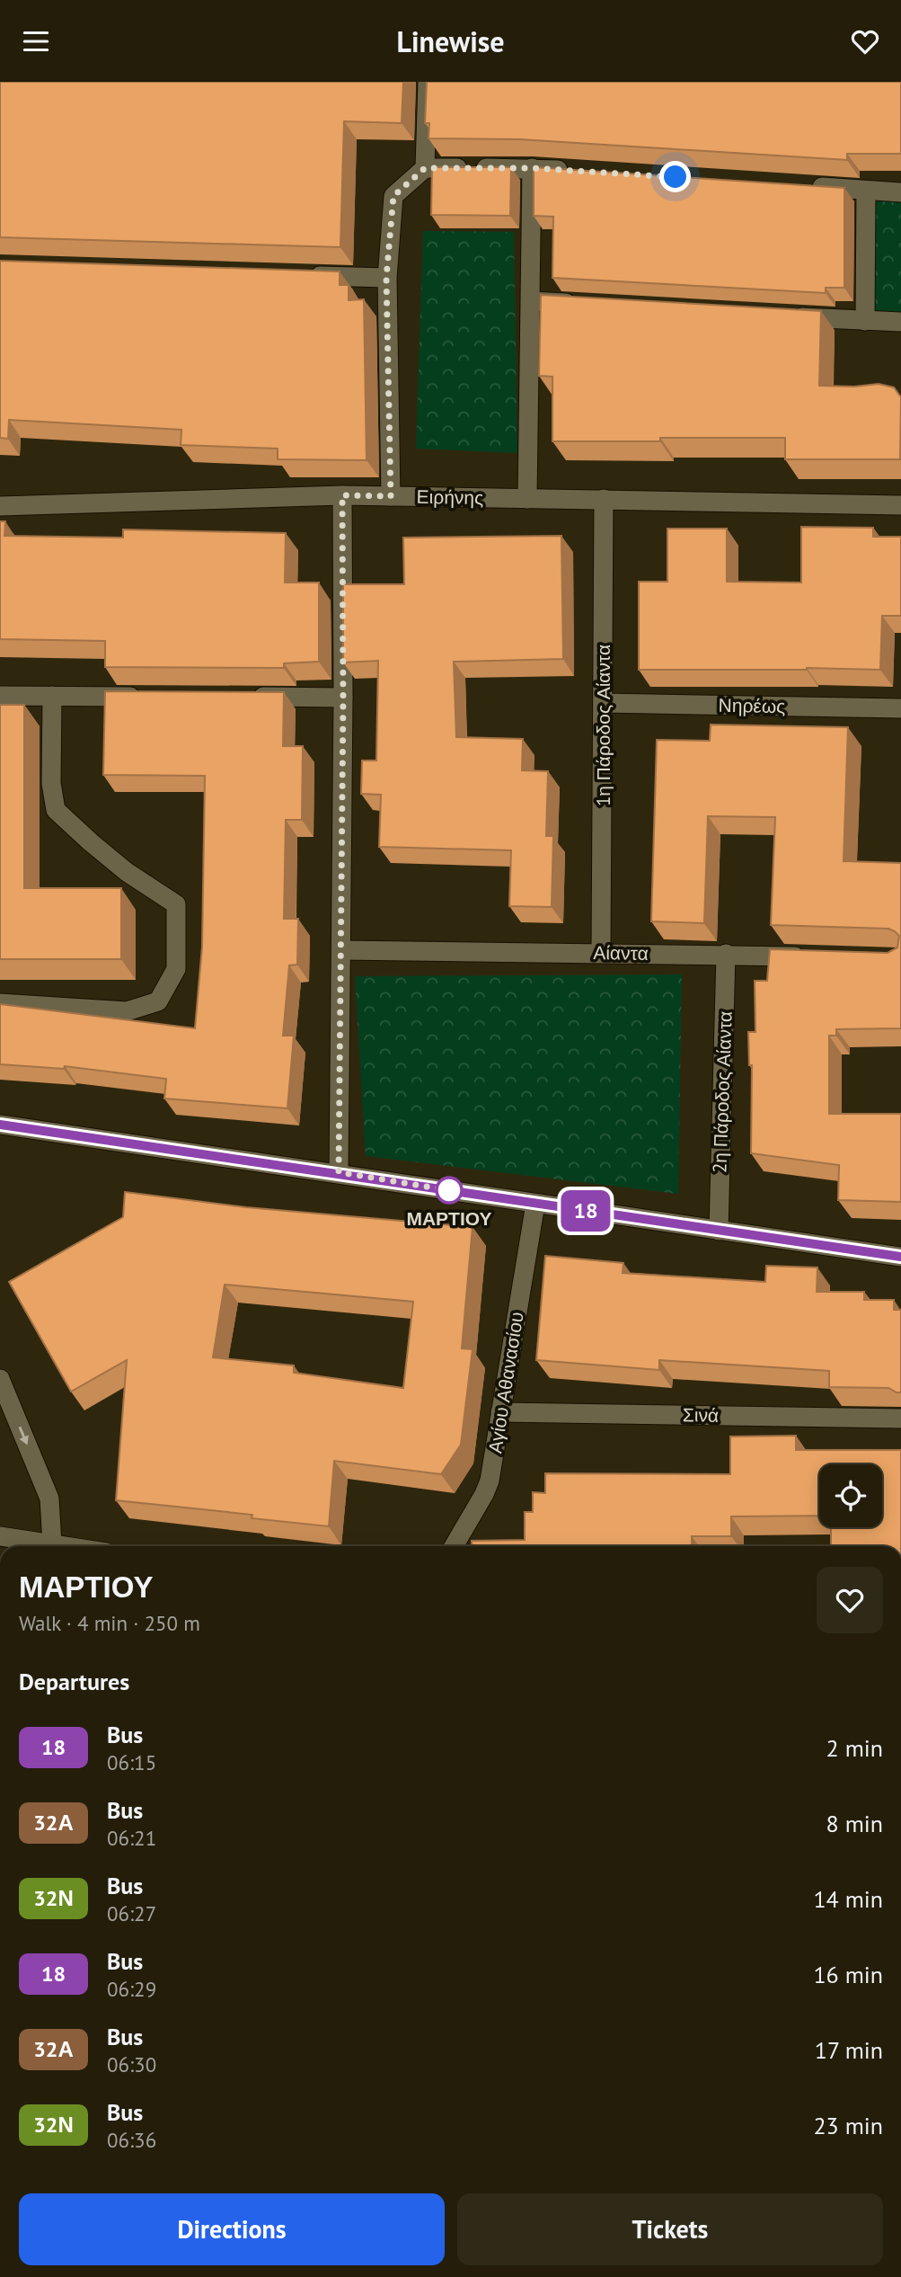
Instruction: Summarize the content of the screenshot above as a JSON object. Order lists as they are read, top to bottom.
{
  "streets": {
    "street": [
      "Ειρήνης",
      "Νηρέως",
      "1η Πάροδος Αίαντα",
      "Αίαντα",
      "2η Πάροδος Αίαντα",
      "Αγίου Αθανασίου",
      "Σινά"
    ]
  },
  "crossings": [
    ["Ειρήνης", "1η Πάροδος Αίαντα"],
    ["Νηρέως", "1η Πάροδος Αίαντα"],
    ["1η Πάροδος Αίαντα", "Αίαντα"],
    ["Αίαντα", "2η Πάροδος Αίαντα"],
    ["Αγίου Αθανασίου", "Σινά"]
  ],
  "places": ["ΜΑΡΤΙΟΥ"],
  "lines": ["bus line 18"],
  "page": {
    "header": "Linewise",
    "on_map": "18",
    "heading": [
      ["ΜΑΡΤΙΟΥ", "Walk · 4 min · 250 m"],
      "Departures"
    ],
    "list": [
      {
        "mark": "18",
        "name": "Bus",
        "note": "06:15",
        "value": "2 min"
      },
      {
        "mark": "32Α",
        "name": "Bus",
        "note": "06:21",
        "value": "8 min"
      },
      {
        "mark": "32Ν",
        "name": "Bus",
        "note": "06:27",
        "value": "14 min"
      },
      {
        "mark": "18",
        "name": "Bus",
        "note": "06:29",
        "value": "16 min"
      },
      {
        "mark": "32Α",
        "name": "Bus",
        "note": "06:30",
        "value": "17 min"
      },
      {
        "mark": "32Ν",
        "name": "Bus",
        "note": "06:36",
        "value": "23 min"
      }
    ],
    "buttons": ["Directions", "Tickets"]
  }
}
